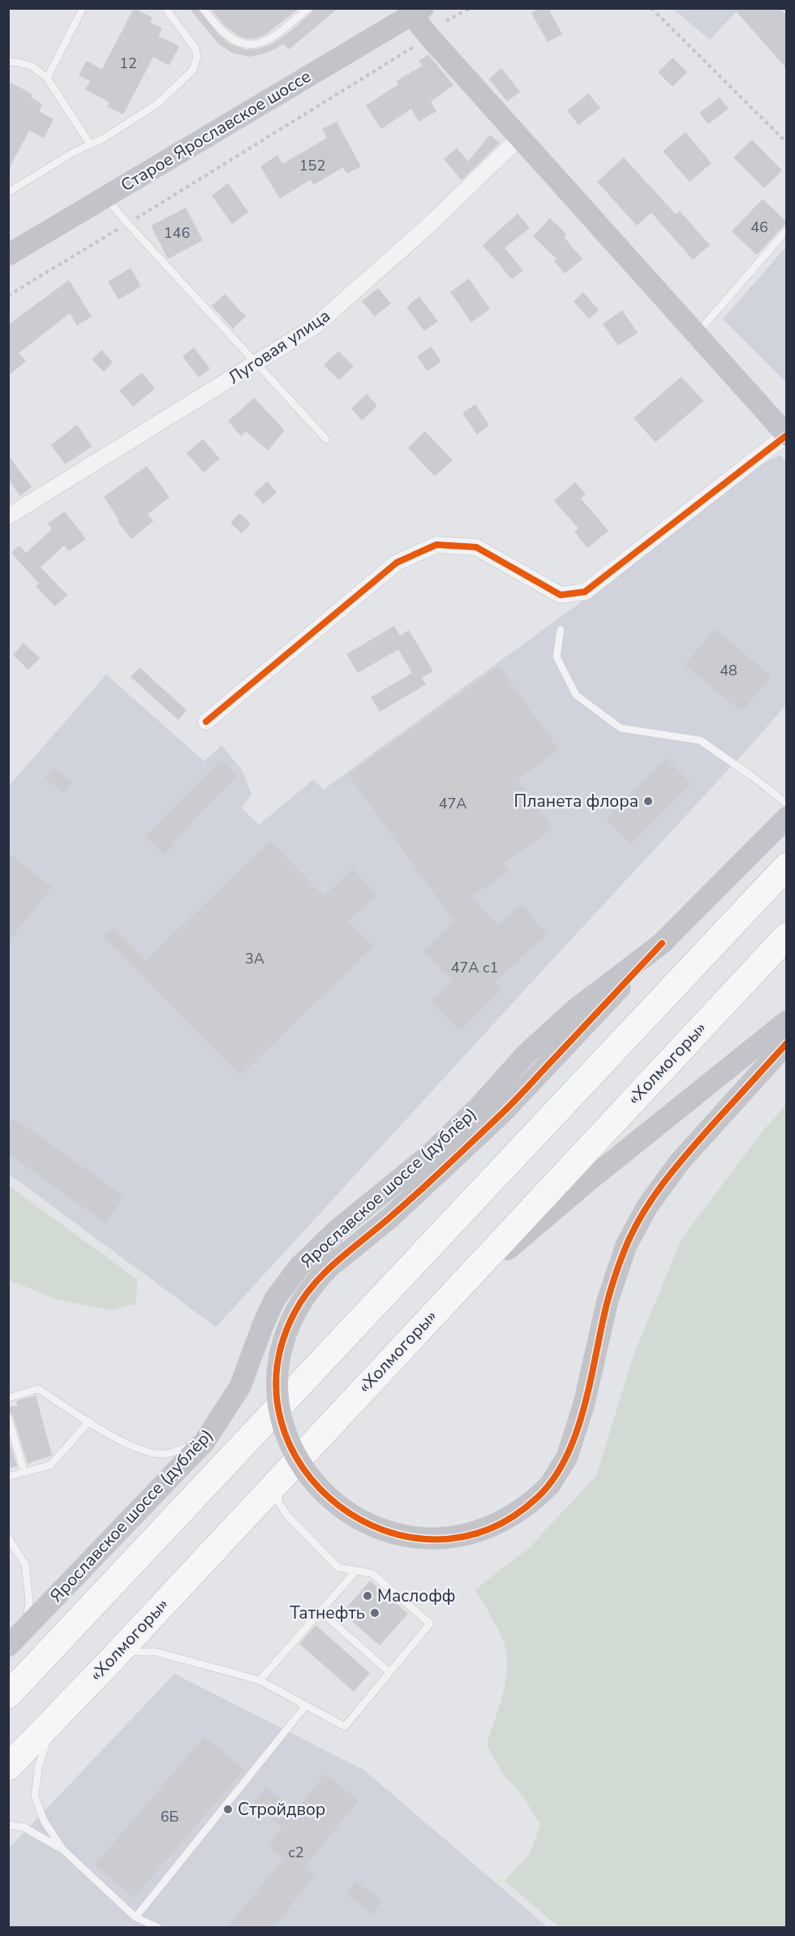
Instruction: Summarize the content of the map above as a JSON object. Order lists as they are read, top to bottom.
{
  "streets": {
    "highway": ["«Холмогоры»"],
    "street": ["Старое Ярославское шоссе", "Луговая улица", "Ярославское шоссе (дублёр)"]
  },
  "places": [
    "Планета флора",
    "Маслофф",
    "Татнефть",
    "Стройдвор"
  ],
  "house_numbers": [
    "12",
    "152",
    "46",
    "146",
    "48",
    "47А",
    "3А",
    "47А с1",
    "6Б",
    "с2"
  ]
}
